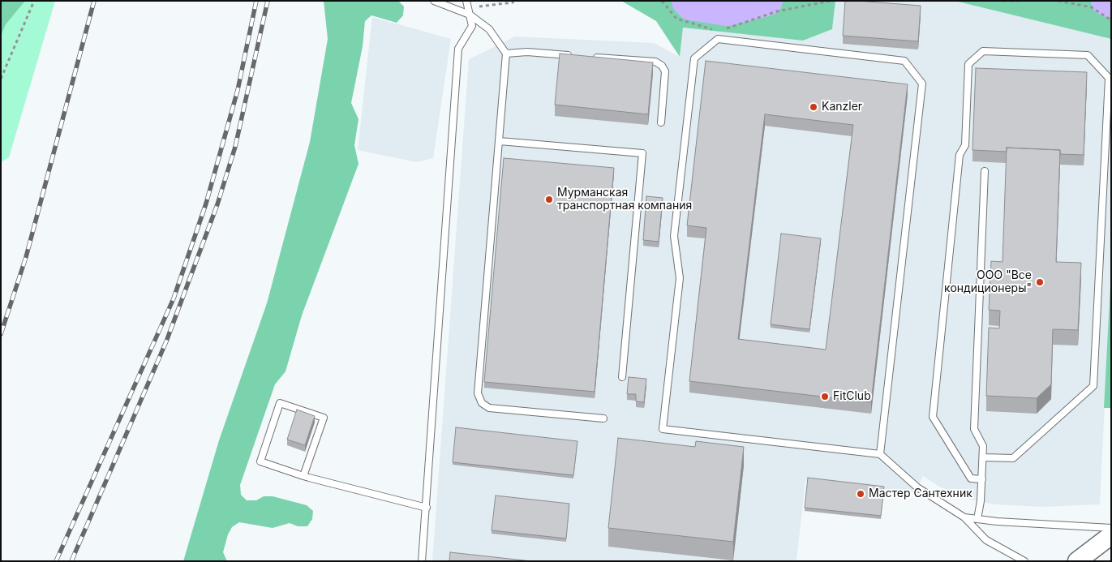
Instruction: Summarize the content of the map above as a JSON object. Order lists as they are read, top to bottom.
{
  "places": [
    "Kanzler",
    "Мурманская транспортная компания",
    "ООО \"Все кондиционеры\"",
    "FitClub",
    "Мастер Сантехник"
  ]
}
